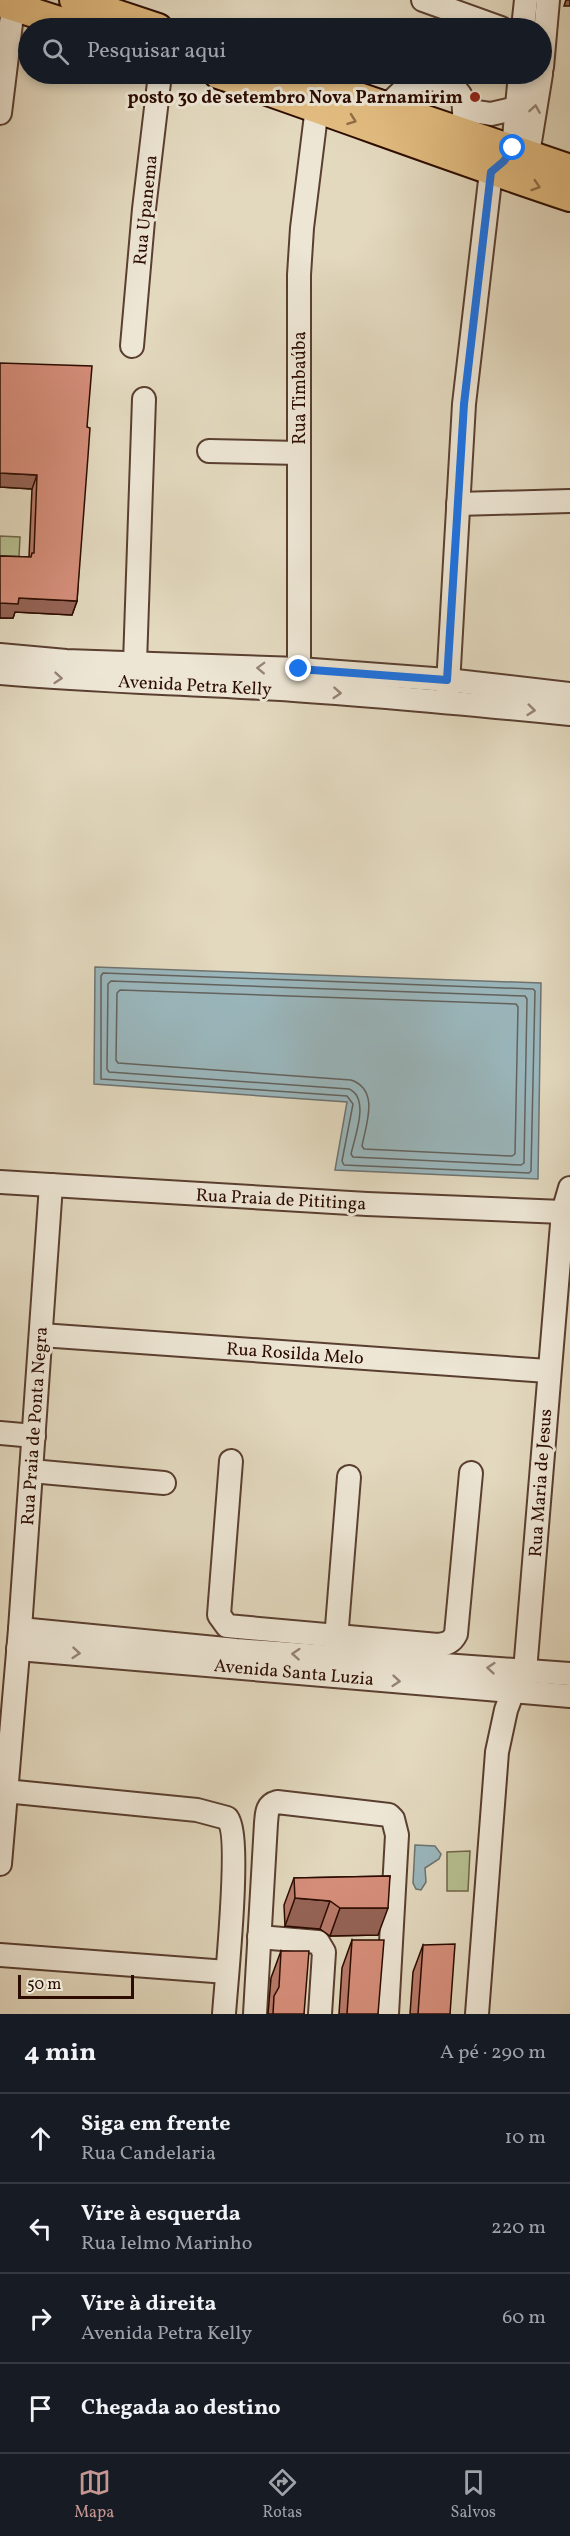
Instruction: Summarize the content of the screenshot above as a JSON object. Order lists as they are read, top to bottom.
{
  "streets": {
    "street": [
      "Rua Upanema",
      "Rua Timbaúba",
      "Avenida Petra Kelly",
      "Rua Praia de Pititinga",
      "Rua Rosilda Melo",
      "Rua Praia de Ponta Negra",
      "Rua Maria de Jesus",
      "Avenida Santa Luzia"
    ]
  },
  "crossings": [
    ["Rua Timbaúba", "Avenida Petra Kelly"],
    ["Rua Praia de Pititinga", "Rua Praia de Ponta Negra"],
    ["Rua Praia de Pititinga", "Rua Maria de Jesus"],
    ["Rua Rosilda Melo", "Rua Praia de Ponta Negra"],
    ["Rua Rosilda Melo", "Rua Maria de Jesus"],
    ["Rua Praia de Ponta Negra", "Avenida Santa Luzia"],
    ["Rua Maria de Jesus", "Avenida Santa Luzia"]
  ],
  "places": ["posto 30 de setembro Nova Parnamirim"],
  "scale_bar": "50 m",
  "page": {
    "search": "Pesquisar aqui",
    "scale": "50 m",
    "heading": ["4 min", "A pé · 290 m"],
    "list": [
      ["Siga em frente", "Rua Candelaria", "10 m"],
      ["Vire à esquerda", "Rua Ielmo Marinho", "220 m"],
      ["Vire à direita", "Avenida Petra Kelly", "60 m"],
      "Chegada ao destino"
    ],
    "nav": ["Mapa", "Rotas", "Salvos"]
  }
}
